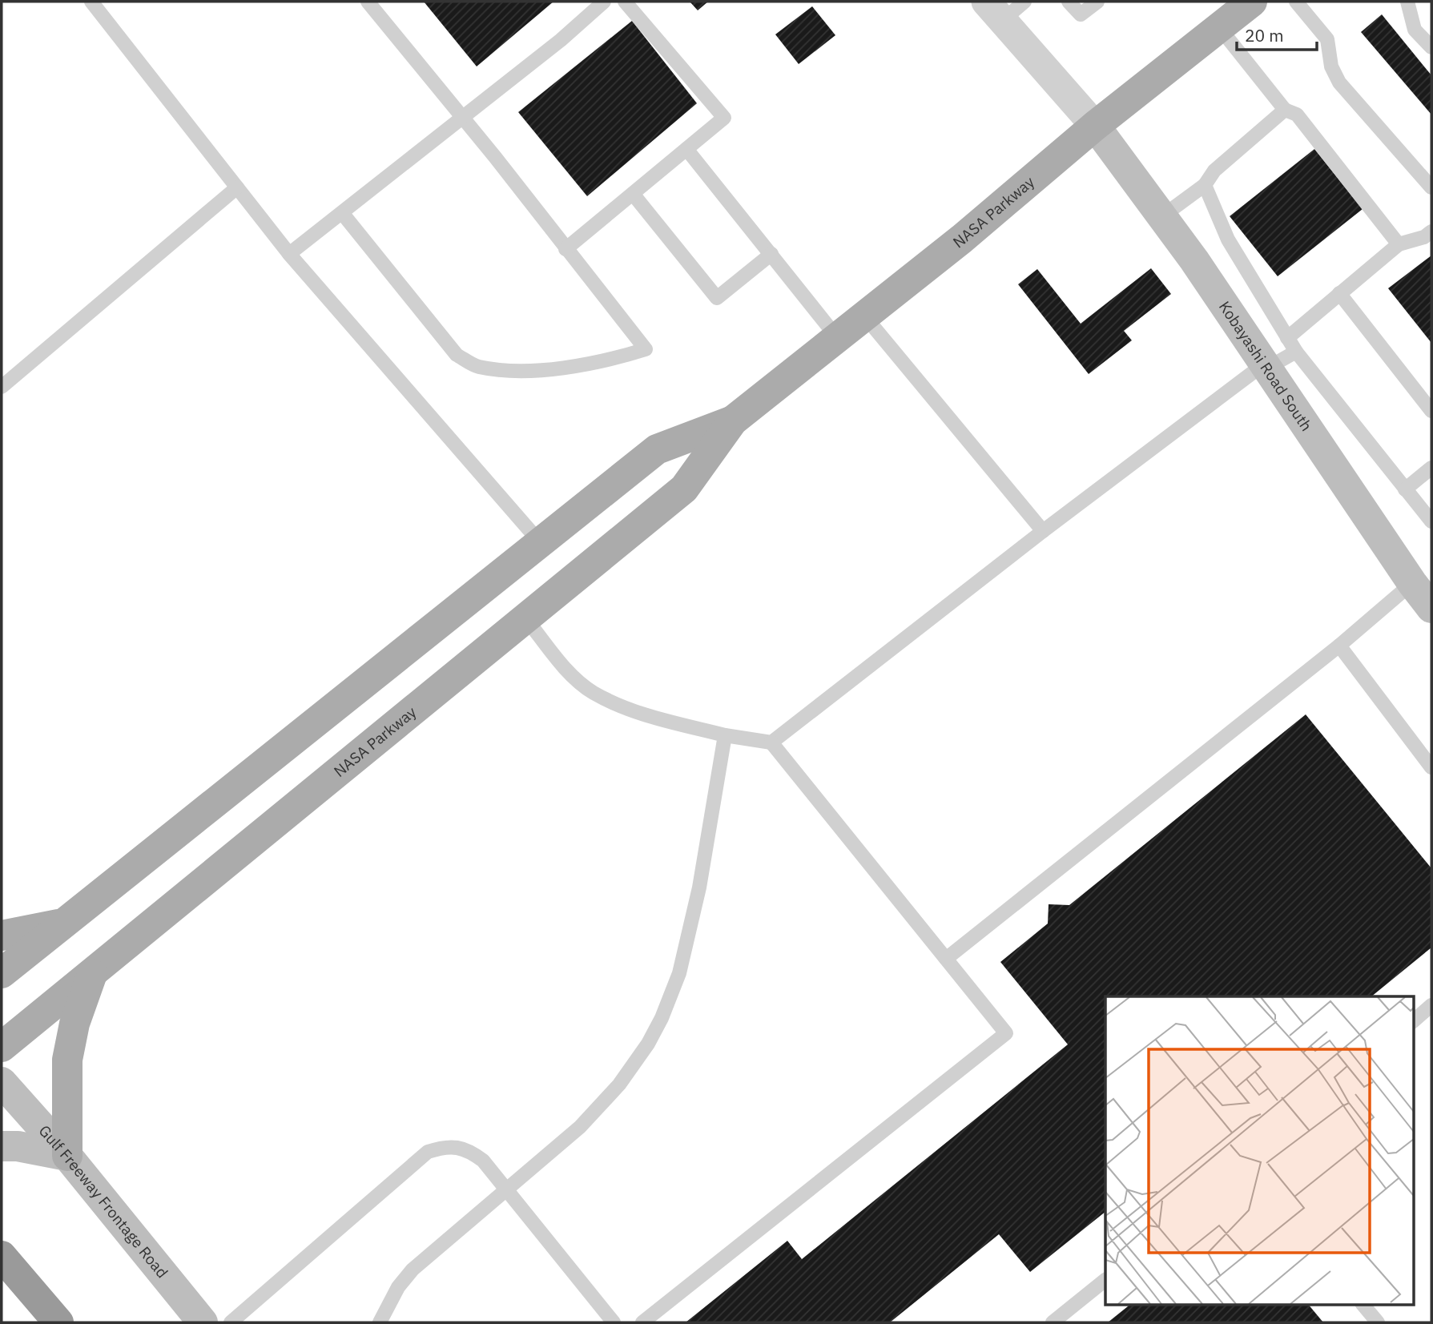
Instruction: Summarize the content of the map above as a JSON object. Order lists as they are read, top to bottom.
{
  "streets": {
    "main road": ["NASA Parkway"],
    "street": ["Kobayashi Road South", "Gulf Freeway Frontage Road"]
  },
  "crossings": [
    ["NASA Parkway", "Kobayashi Road South"]
  ],
  "scale_bar": "20 m"
}
